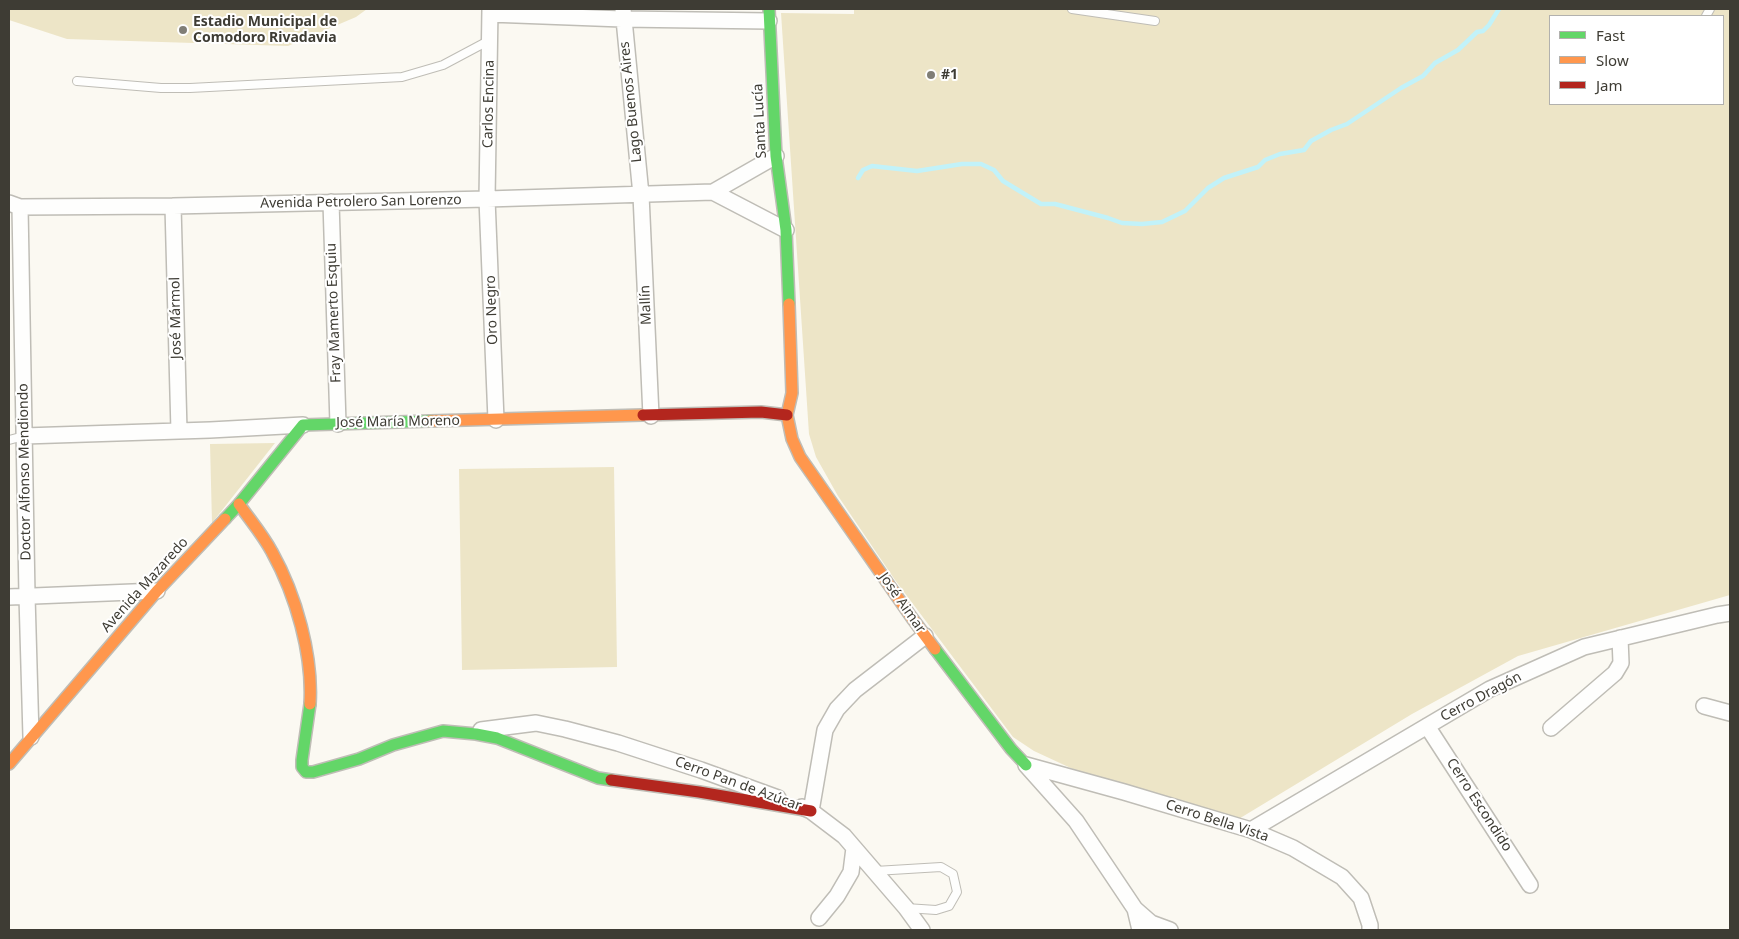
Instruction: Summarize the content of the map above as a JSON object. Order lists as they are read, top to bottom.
{
  "streets": {
    "street": [
      "Lago Buenos Aires",
      "Carlos Encina",
      "Santa Lucía",
      "Avenida Petrolero San Lorenzo",
      "Mallín",
      "Oro Negro",
      "Fray Mamerto Esquiu",
      "José Mármol",
      "José María Moreno",
      "Doctor Alfonso Mendiondo",
      "Avenida Mazaredo",
      "José Aimar",
      "Cerro Dragón",
      "Cerro Pan de Azúcar",
      "Cerro Escondido",
      "Cerro Bella Vista"
    ]
  },
  "crossings": [
    ["Lago Buenos Aires", "Avenida Petrolero San Lorenzo"],
    ["Lago Buenos Aires", "Mallín"],
    ["Carlos Encina", "Avenida Petrolero San Lorenzo"],
    ["Carlos Encina", "Oro Negro"],
    ["Santa Lucía", "Avenida Petrolero San Lorenzo"],
    ["Santa Lucía", "José Aimar"],
    ["Avenida Petrolero San Lorenzo", "Mallín"],
    ["Avenida Petrolero San Lorenzo", "Oro Negro"],
    ["Avenida Petrolero San Lorenzo", "Fray Mamerto Esquiu"],
    ["Avenida Petrolero San Lorenzo", "José Mármol"],
    ["Avenida Petrolero San Lorenzo", "Doctor Alfonso Mendiondo"],
    ["Avenida Petrolero San Lorenzo", "José Aimar"],
    ["Mallín", "José María Moreno"],
    ["Oro Negro", "José María Moreno"],
    ["Fray Mamerto Esquiu", "José María Moreno"],
    ["José Mármol", "José María Moreno"],
    ["José María Moreno", "Doctor Alfonso Mendiondo"],
    ["José María Moreno", "Avenida Mazaredo"],
    ["José María Moreno", "José Aimar"],
    ["Doctor Alfonso Mendiondo", "Avenida Mazaredo"],
    ["Avenida Mazaredo", "Cerro Pan de Azúcar"],
    ["José Aimar", "Cerro Bella Vista"],
    ["Cerro Dragón", "Cerro Escondido"],
    ["Cerro Dragón", "Cerro Bella Vista"]
  ],
  "places": ["Estadio Municipal de Comodoro Rivadavia", "#1"],
  "legend": ["Fast", "Slow", "Jam"]
}
